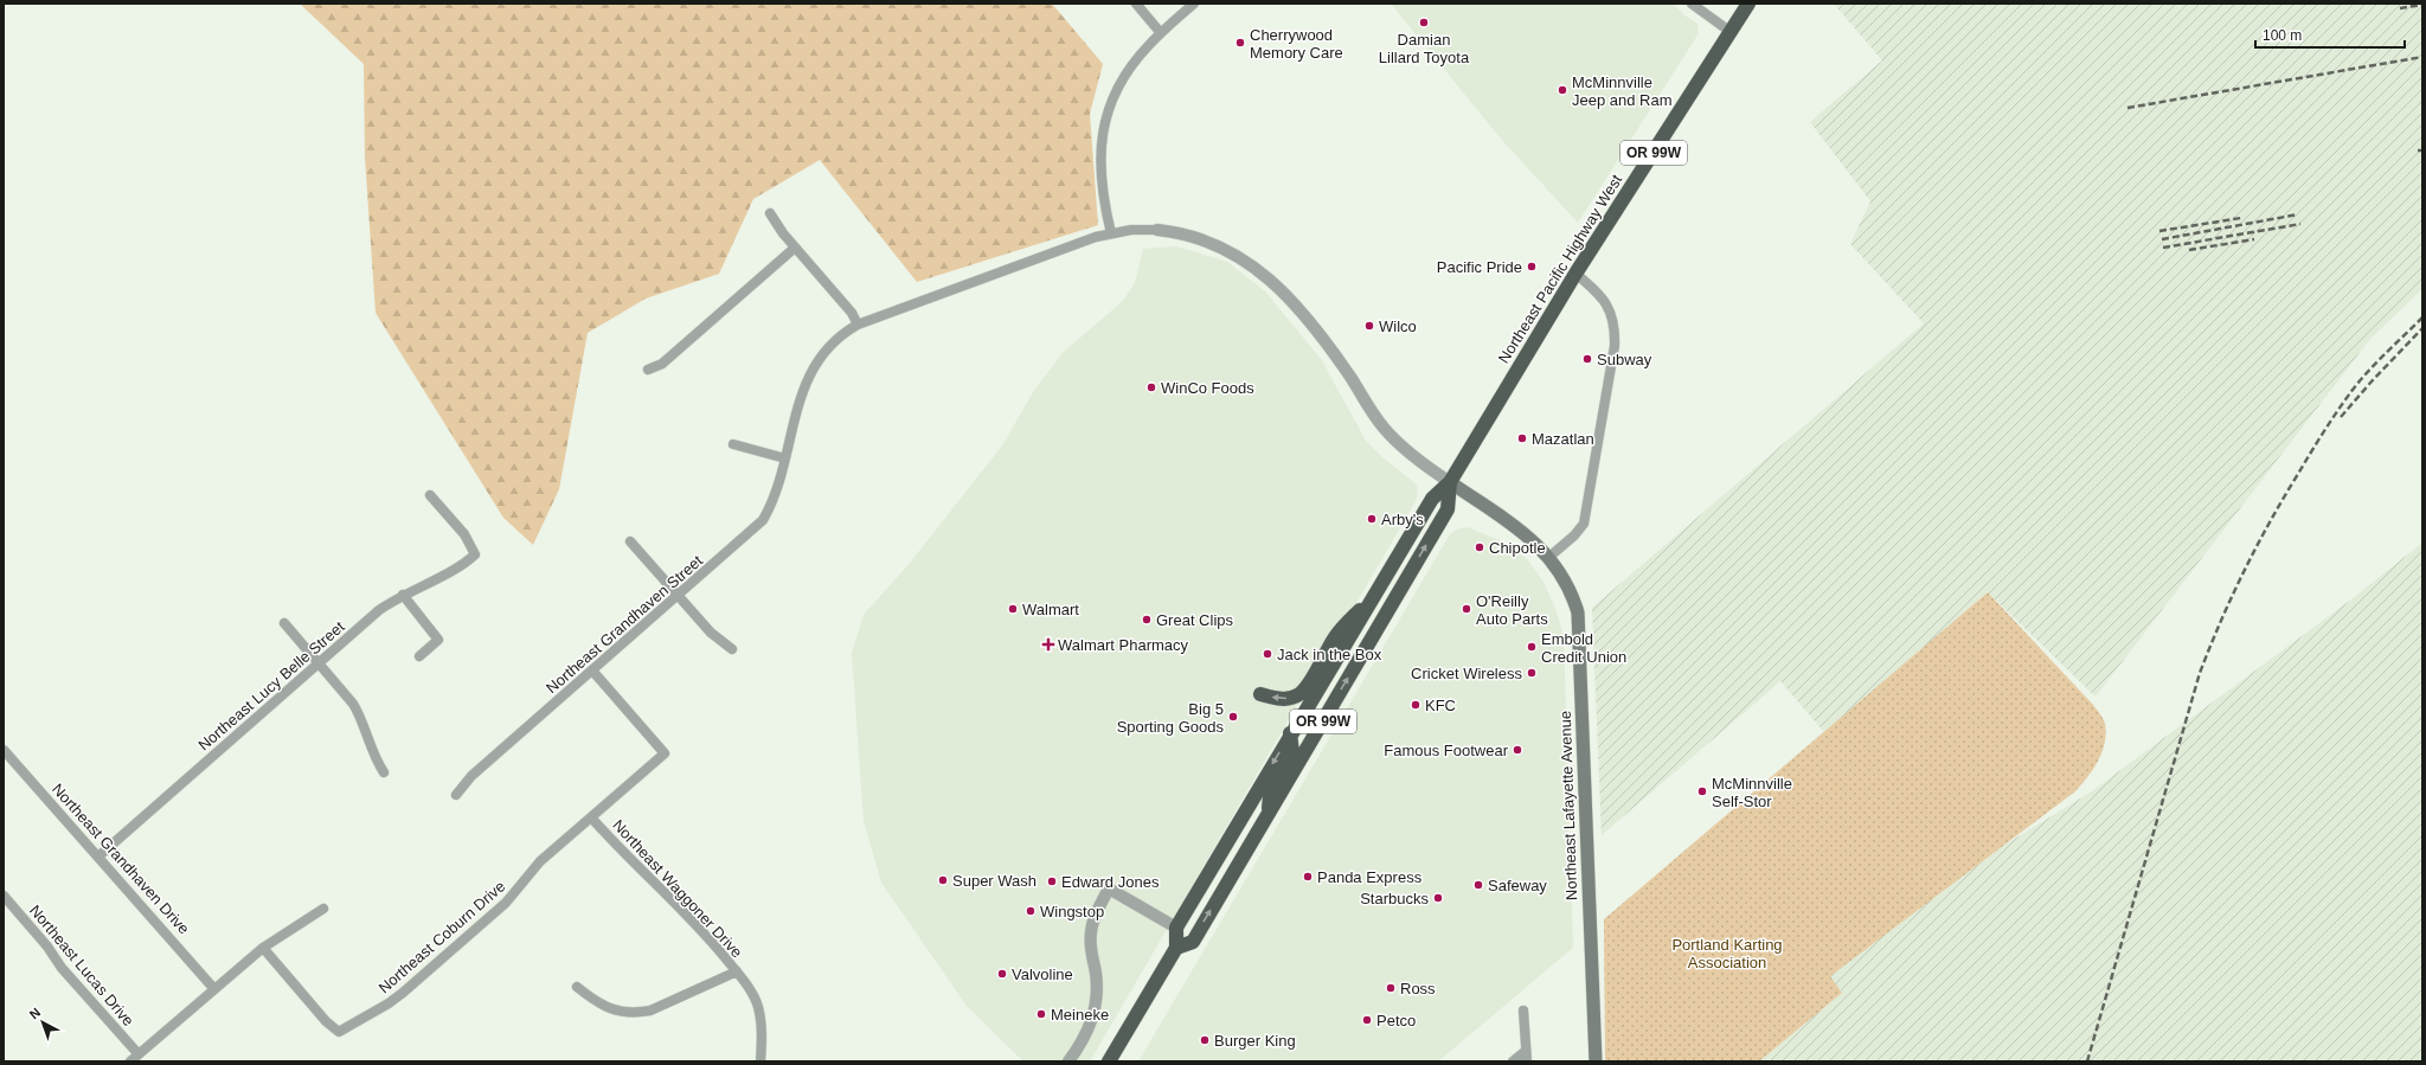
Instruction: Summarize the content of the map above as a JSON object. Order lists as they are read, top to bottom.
{
  "streets": {
    "highway": ["OR 99W", "Northeast Pacific Highway West"],
    "main road": ["Northeast Lafayette Avenue"],
    "street": [
      "Northeast Grandhaven Street",
      "Northeast Lucy Belle Street",
      "Northeast Grandhaven Drive",
      "Northeast Waggoner Drive",
      "Northeast Coburn Drive",
      "Northeast Lucas Drive"
    ]
  },
  "crossings": [
    ["Northeast Pacific Highway West", "Northeast Lafayette Avenue"],
    ["Northeast Grandhaven Street", "Northeast Coburn Drive"],
    ["Northeast Lucy Belle Street", "Northeast Grandhaven Drive"],
    ["Northeast Waggoner Drive", "Northeast Coburn Drive"]
  ],
  "parks": ["Portland Karting Association"],
  "places": {
    "other": [
      "Damian Lillard Toyota",
      "Cherrywood Memory Care",
      "McMinnville Jeep and Ram",
      "Pacific Pride",
      "Wilco",
      "Subway",
      "WinCo Foods",
      "Mazatlan",
      "Arby's",
      "Chipotle",
      "Walmart",
      "O'Reilly Auto Parts",
      "Great Clips",
      "Embold Credit Union",
      "Jack in the Box",
      "Cricket Wireless",
      "KFC",
      "Big 5 Sporting Goods",
      "Famous Footwear",
      "McMinnville Self-Stor",
      "Panda Express",
      "Super Wash",
      "Edward Jones",
      "Safeway",
      "Starbucks",
      "Wingstop",
      "Valvoline",
      "Ross",
      "Meineke",
      "Petco",
      "Burger King"
    ],
    "health": ["Walmart Pharmacy"]
  },
  "scale_bar": "100 m",
  "north": "top left"
}
